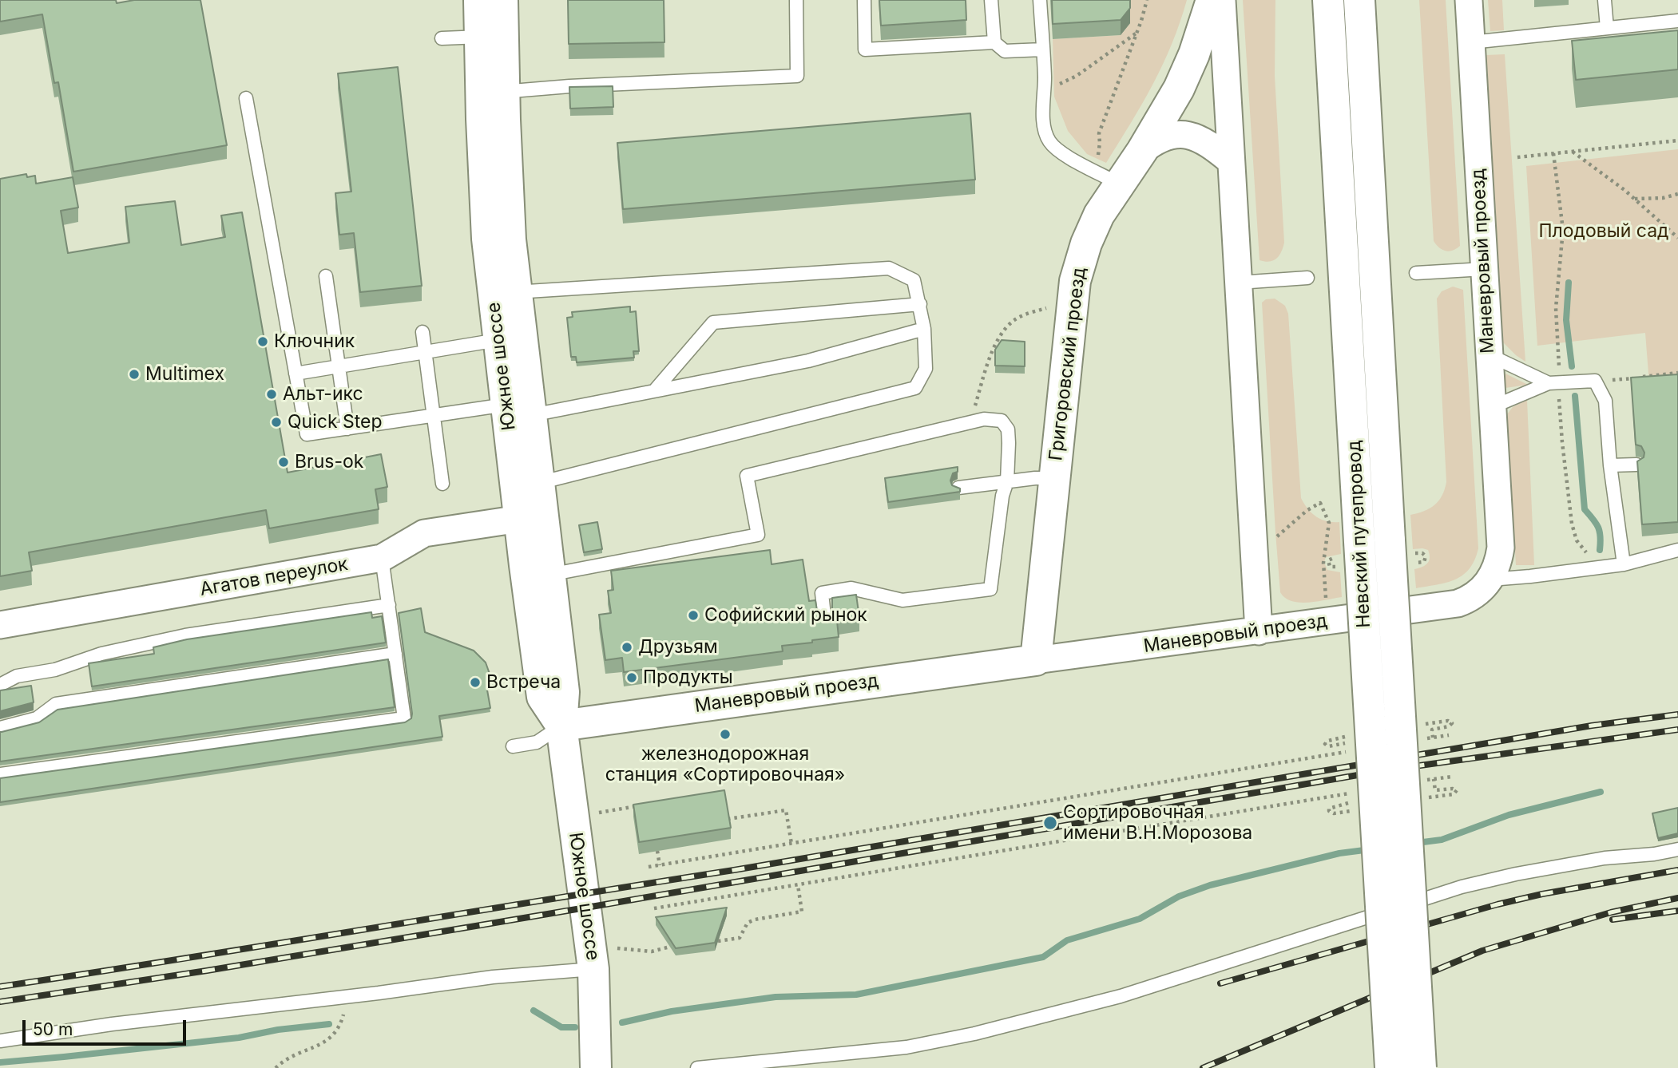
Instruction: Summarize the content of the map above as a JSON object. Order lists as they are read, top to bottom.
{
  "streets": {
    "street": [
      "Маневровый проезд",
      "Григоровский проезд",
      "Южное шоссе",
      "Невский путепровод",
      "Агатов переулок"
    ]
  },
  "crossings": [
    ["Маневровый проезд", "Григоровский проезд"],
    ["Маневровый проезд", "Южное шоссе"],
    ["Южное шоссе", "Агатов переулок"]
  ],
  "parks": ["Плодовый сад"],
  "places": [
    "Ключник",
    "Multimex",
    "Альт-икс",
    "Quick Step",
    "Brus-ok",
    "Софийский рынок",
    "Друзьям",
    "Продукты",
    "Встреча",
    "железнодорожная станция «Сортировочная»",
    "Сортировочная имени В.Н.Морозова"
  ],
  "scale_bar": "50 m"
}
